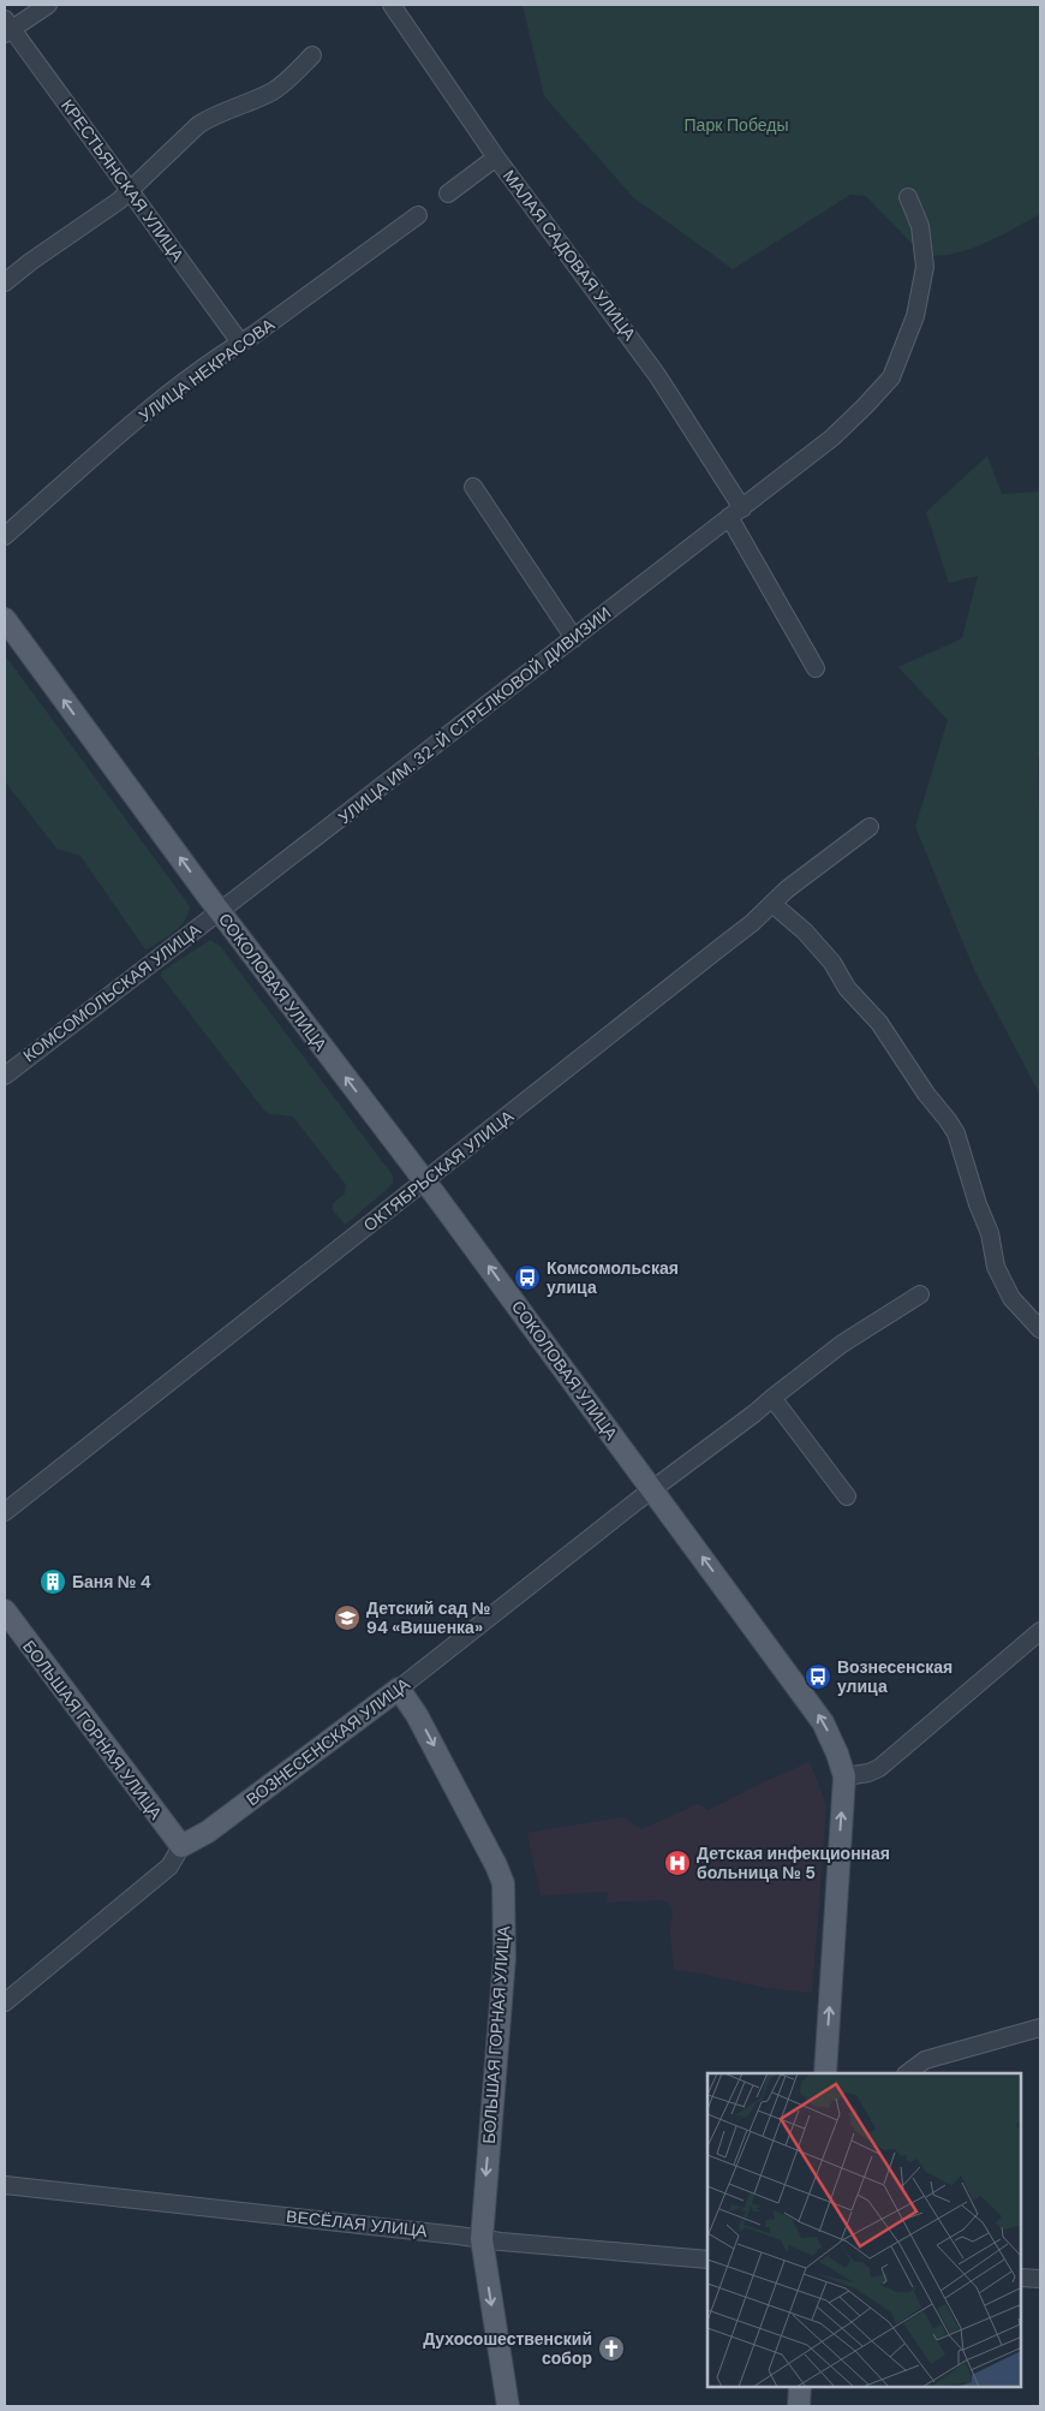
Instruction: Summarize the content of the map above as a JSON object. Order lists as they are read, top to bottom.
{
  "streets": {
    "main road": ["СОКОЛОВАЯ УЛИЦА", "БОЛЬШАЯ ГОРНАЯ УЛИЦА", "ВОЗНЕСЕНСКАЯ УЛИЦА"],
    "street": [
      "КРЕСТЬЯНСКАЯ УЛИЦА",
      "МАЛАЯ САДОВАЯ УЛИЦА",
      "УЛИЦА НЕКРАСОВА",
      "УЛИЦА ИМ. 32-Й СТРЕЛКОВОЙ ДИВИЗИИ",
      "КОМСОМОЛЬСКАЯ УЛИЦА",
      "ОКТЯБРЬСКАЯ УЛИЦА",
      "ВЕСЁЛАЯ УЛИЦА"
    ]
  },
  "crossings": [
    ["КРЕСТЬЯНСКАЯ УЛИЦА", "УЛИЦА НЕКРАСОВА"],
    ["МАЛАЯ САДОВАЯ УЛИЦА", "УЛИЦА ИМ. 32-Й СТРЕЛКОВОЙ ДИВИЗИИ"],
    ["УЛИЦА ИМ. 32-Й СТРЕЛКОВОЙ ДИВИЗИИ", "СОКОЛОВАЯ УЛИЦА"],
    ["УЛИЦА ИМ. 32-Й СТРЕЛКОВОЙ ДИВИЗИИ", "КОМСОМОЛЬСКАЯ УЛИЦА"],
    ["СОКОЛОВАЯ УЛИЦА", "КОМСОМОЛЬСКАЯ УЛИЦА"],
    ["СОКОЛОВАЯ УЛИЦА", "ОКТЯБРЬСКАЯ УЛИЦА"],
    ["СОКОЛОВАЯ УЛИЦА", "ВОЗНЕСЕНСКАЯ УЛИЦА"],
    ["БОЛЬШАЯ ГОРНАЯ УЛИЦА", "ВОЗНЕСЕНСКАЯ УЛИЦА"],
    ["БОЛЬШАЯ ГОРНАЯ УЛИЦА", "ВЕСЁЛАЯ УЛИЦА"]
  ],
  "one_way": ["СОКОЛОВАЯ УЛИЦА", "БОЛЬШАЯ ГОРНАЯ УЛИЦА"],
  "parks": ["Парк Победы"],
  "places": {
    "bus stop": ["Комсомольская улица", "Вознесенская улица"],
    "building": ["Баня № 4"],
    "school or university": ["Детский сад № 94 «Вишенка»"],
    "hospital": ["Детская инфекционная больница № 5"],
    "church": ["Духосошественский собор"]
  }
}
